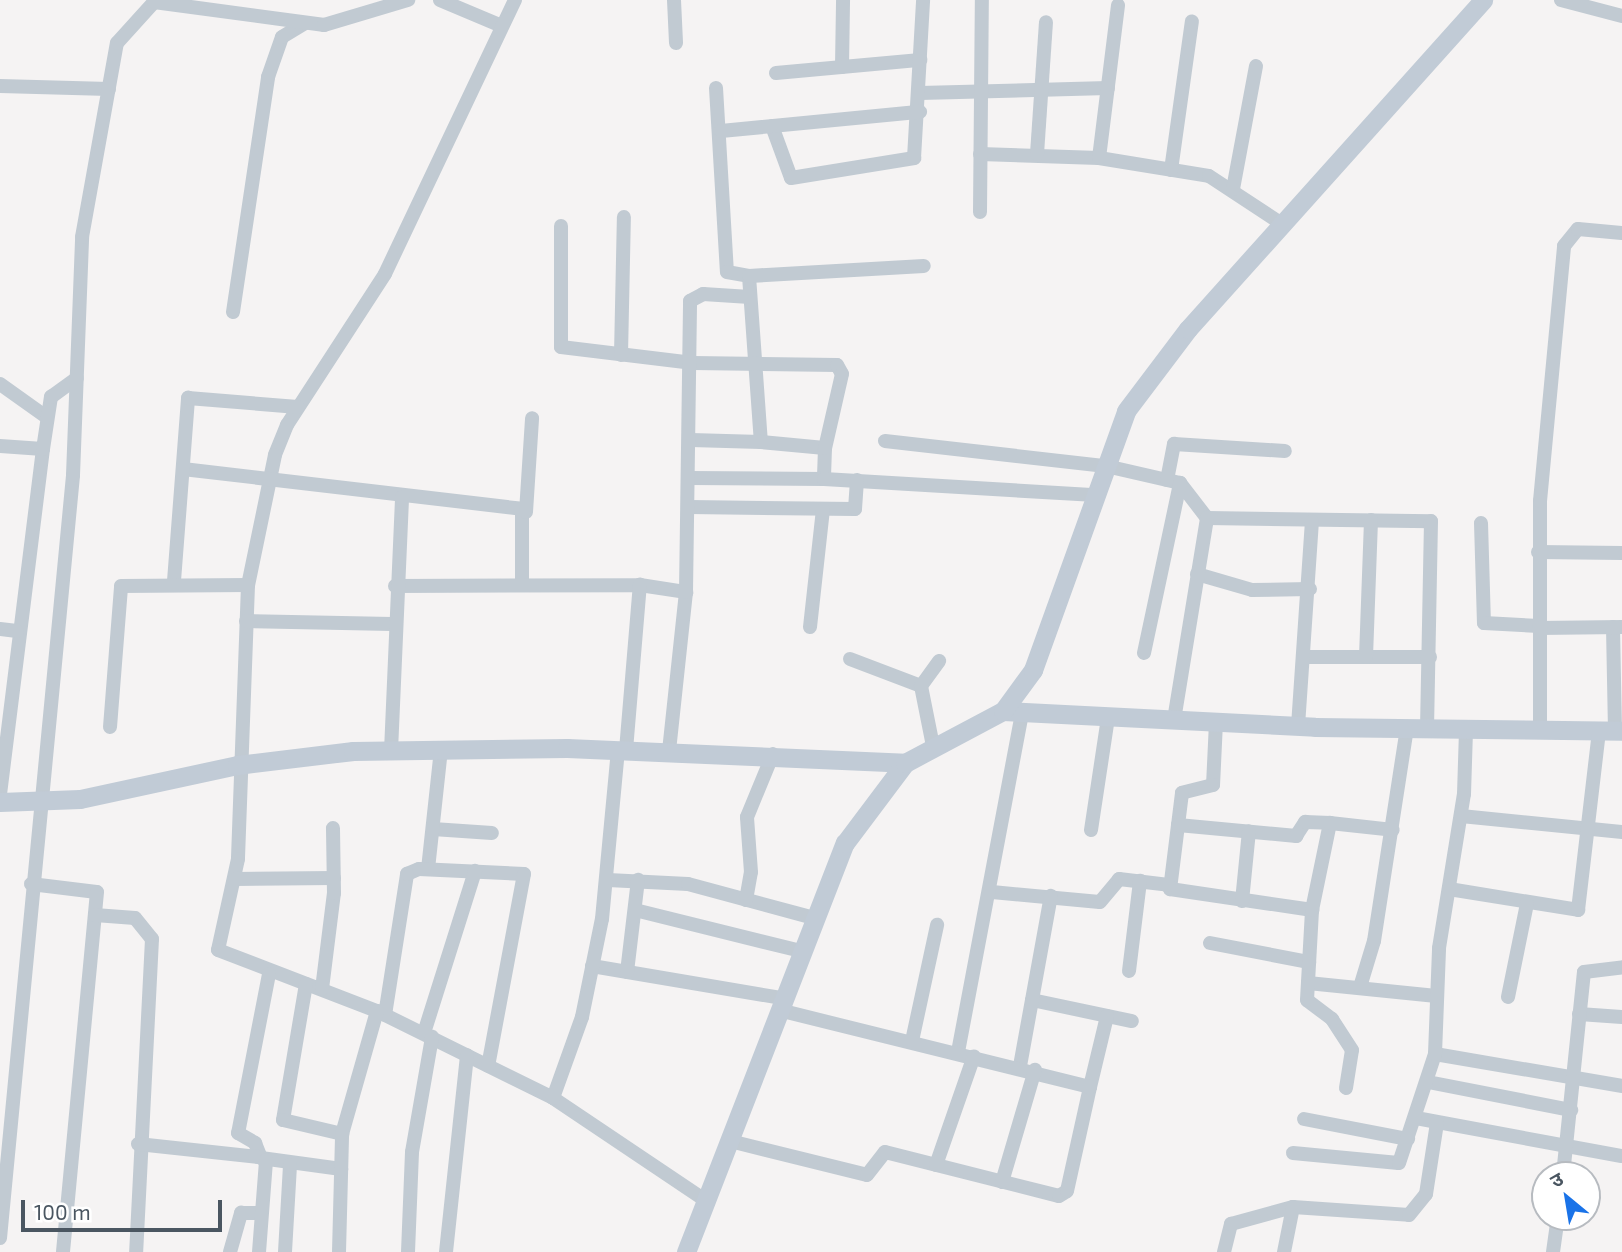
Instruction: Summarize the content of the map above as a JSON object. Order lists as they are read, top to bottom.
{
  "scale_bar": "100 m",
  "north": "top left"
}
